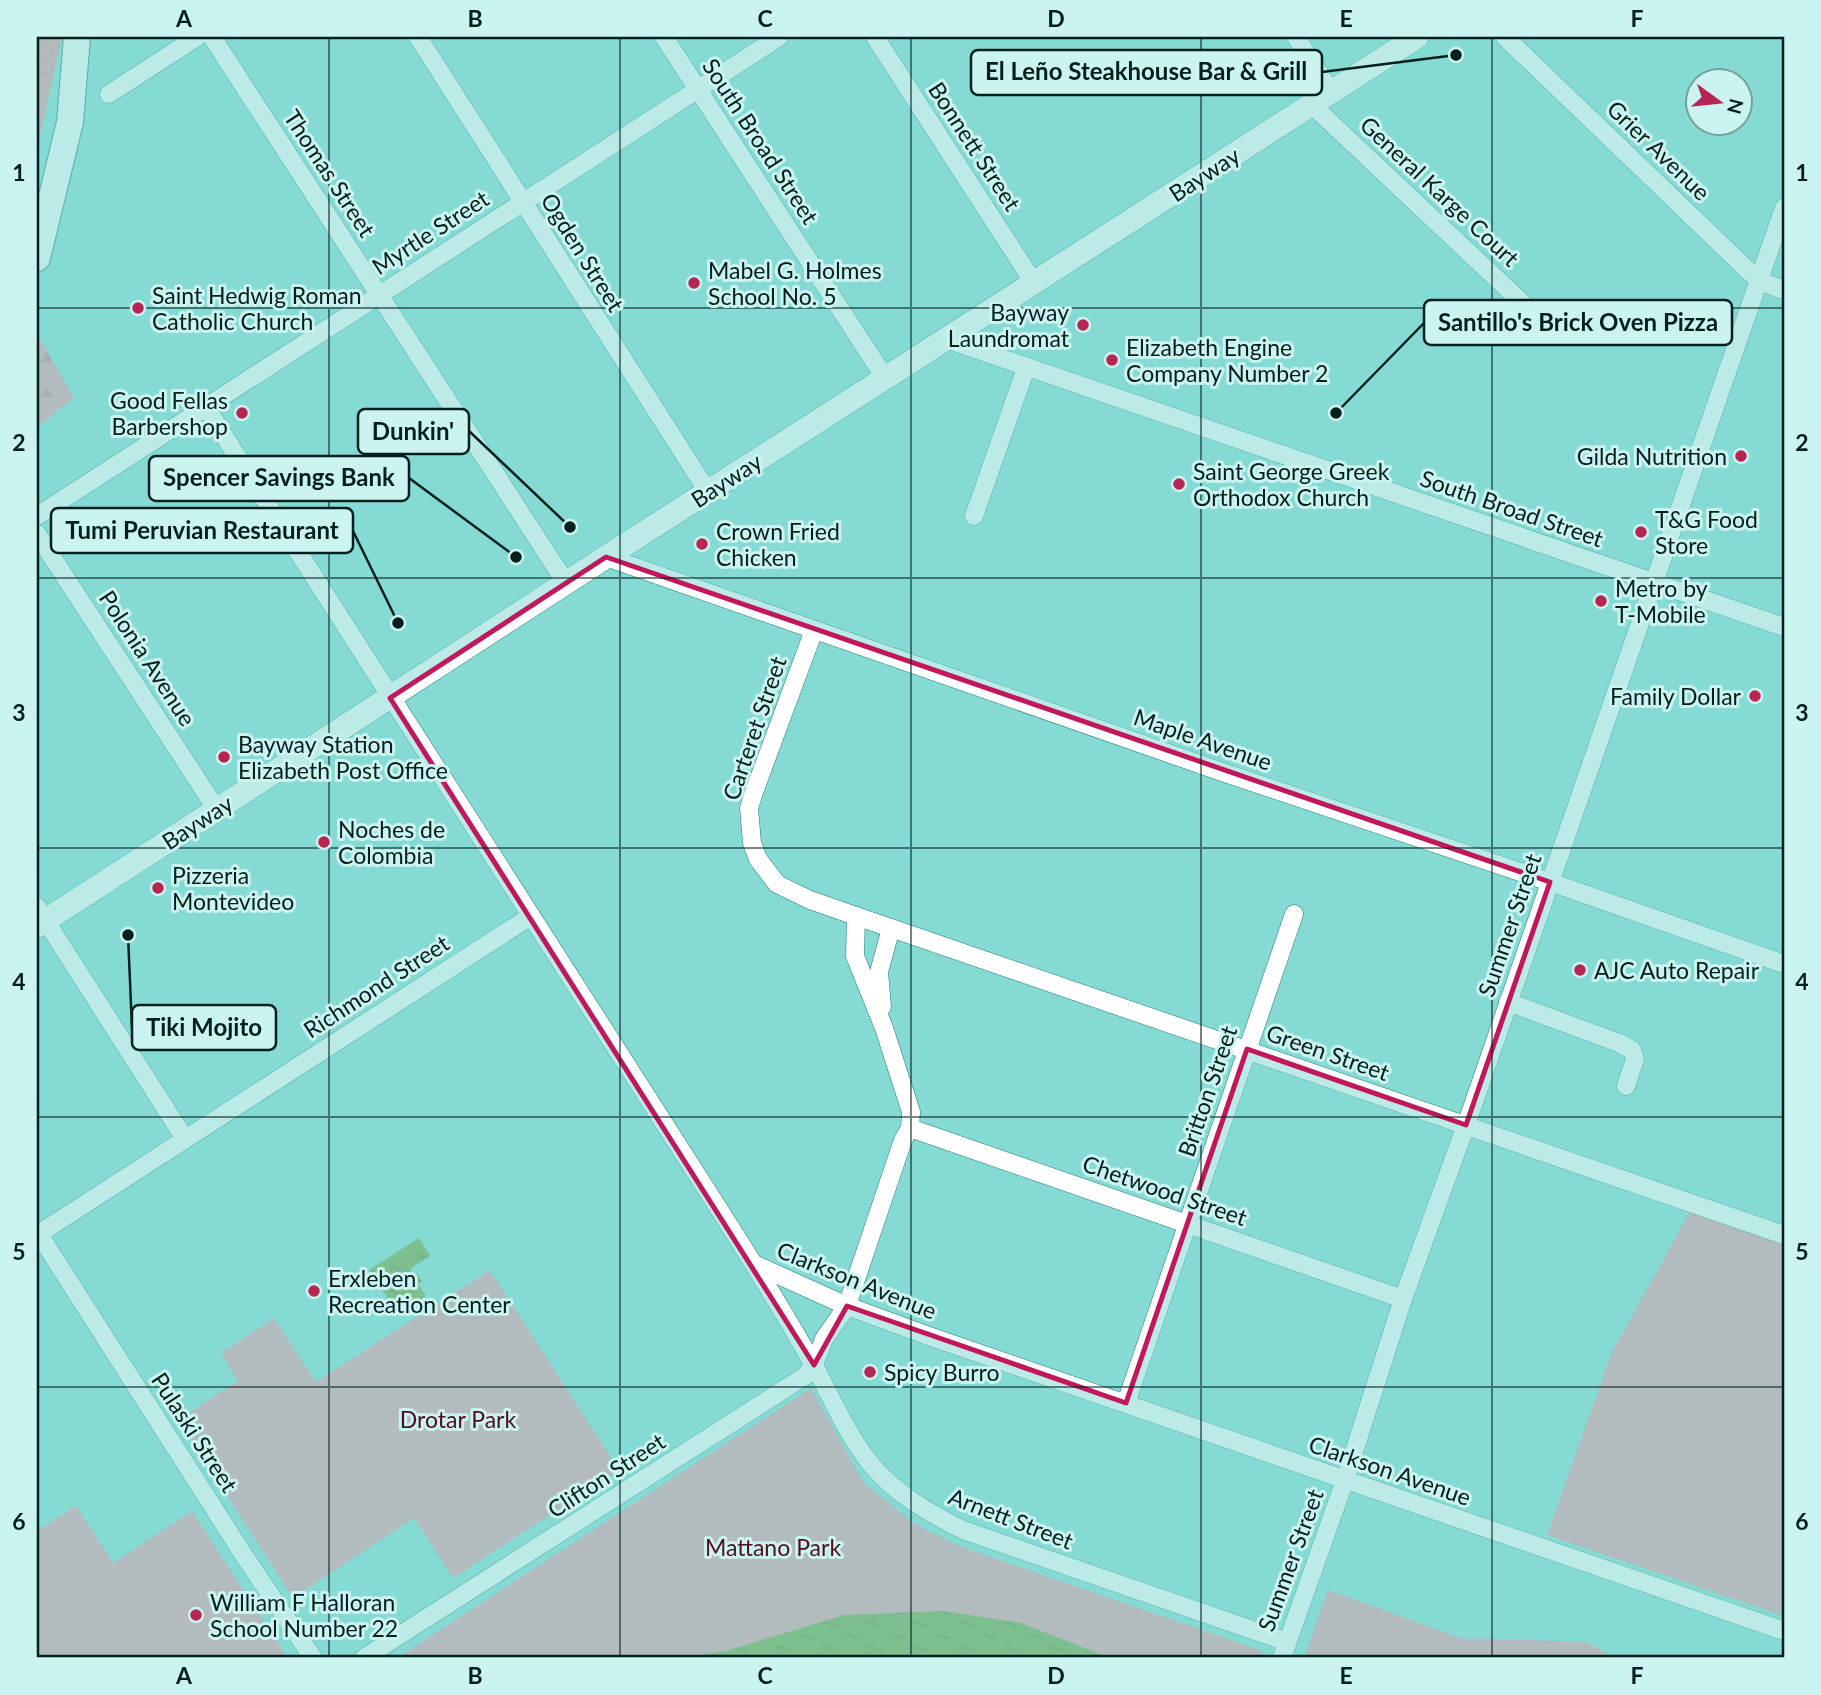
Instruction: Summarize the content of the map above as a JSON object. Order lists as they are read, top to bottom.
{
  "streets": {
    "main road": ["Bayway"],
    "street": [
      "South Broad Street",
      "Bonnett Street",
      "Grier Avenue",
      "Thomas Street",
      "General Karge Court",
      "Myrtle Street",
      "Ogden Street",
      "Polonia Avenue",
      "Carteret Street",
      "Maple Avenue",
      "Summer Street",
      "Richmond Street",
      "Green Street",
      "Britton Street",
      "Chetwood Street",
      "Clarkson Avenue",
      "Pulaski Street",
      "Clifton Street",
      "Arnett Street"
    ]
  },
  "crossings": [
    ["South Broad Street", "Bayway"],
    ["South Broad Street", "Myrtle Street"],
    ["South Broad Street", "Summer Street"],
    ["Bonnett Street", "Bayway"],
    ["Grier Avenue", "Summer Street"],
    ["Thomas Street", "Bayway"],
    ["Thomas Street", "Myrtle Street"],
    ["Bayway", "General Karge Court"],
    ["Bayway", "Ogden Street"],
    ["Bayway", "Polonia Avenue"],
    ["Bayway", "Maple Avenue"],
    ["Bayway", "Clarkson Avenue"],
    ["Myrtle Street", "Ogden Street"],
    ["Myrtle Street", "Clarkson Avenue"],
    ["Carteret Street", "Maple Avenue"],
    ["Carteret Street", "Green Street"],
    ["Maple Avenue", "Summer Street"],
    ["Summer Street", "Green Street"],
    ["Summer Street", "Chetwood Street"],
    ["Summer Street", "Clarkson Avenue"],
    ["Summer Street", "Arnett Street"],
    ["Richmond Street", "Clarkson Avenue"],
    ["Richmond Street", "Pulaski Street"],
    ["Green Street", "Britton Street"],
    ["Britton Street", "Chetwood Street"],
    ["Britton Street", "Clarkson Avenue"],
    ["Clarkson Avenue", "Clifton Street"],
    ["Clarkson Avenue", "Arnett Street"],
    ["Clifton Street", "Arnett Street"]
  ],
  "parks": ["Drotar Park", "Mattano Park"],
  "places": [
    "El Leño Steakhouse Bar & Grill",
    "Mabel G. Holmes School No. 5",
    "Saint Hedwig Roman Catholic Church",
    "Bayway Laundromat",
    "Elizabeth Engine Company Number 2",
    "Good Fellas Barbershop",
    "Santillo's Brick Oven Pizza",
    "Gilda Nutrition",
    "Saint George Greek Orthodox Church",
    "Dunkin'",
    "T&G Food Store",
    "Crown Fried Chicken",
    "Spencer Savings Bank",
    "Metro by T-Mobile",
    "Tumi Peruvian Restaurant",
    "Family Dollar",
    "Bayway Station Elizabeth Post Office",
    "Noches de Colombia",
    "Pizzeria Montevideo",
    "Tiki Mojito",
    "AJC Auto Repair",
    "Erxleben Recreation Center",
    "Spicy Burro",
    "William F Halloran School Number 22"
  ],
  "north": "right",
  "grid": {
    "columns": [
      "A",
      "B",
      "C",
      "D",
      "E",
      "F"
    ],
    "rows": [
      "1",
      "2",
      "3",
      "4",
      "5",
      "6"
    ]
  }
}
